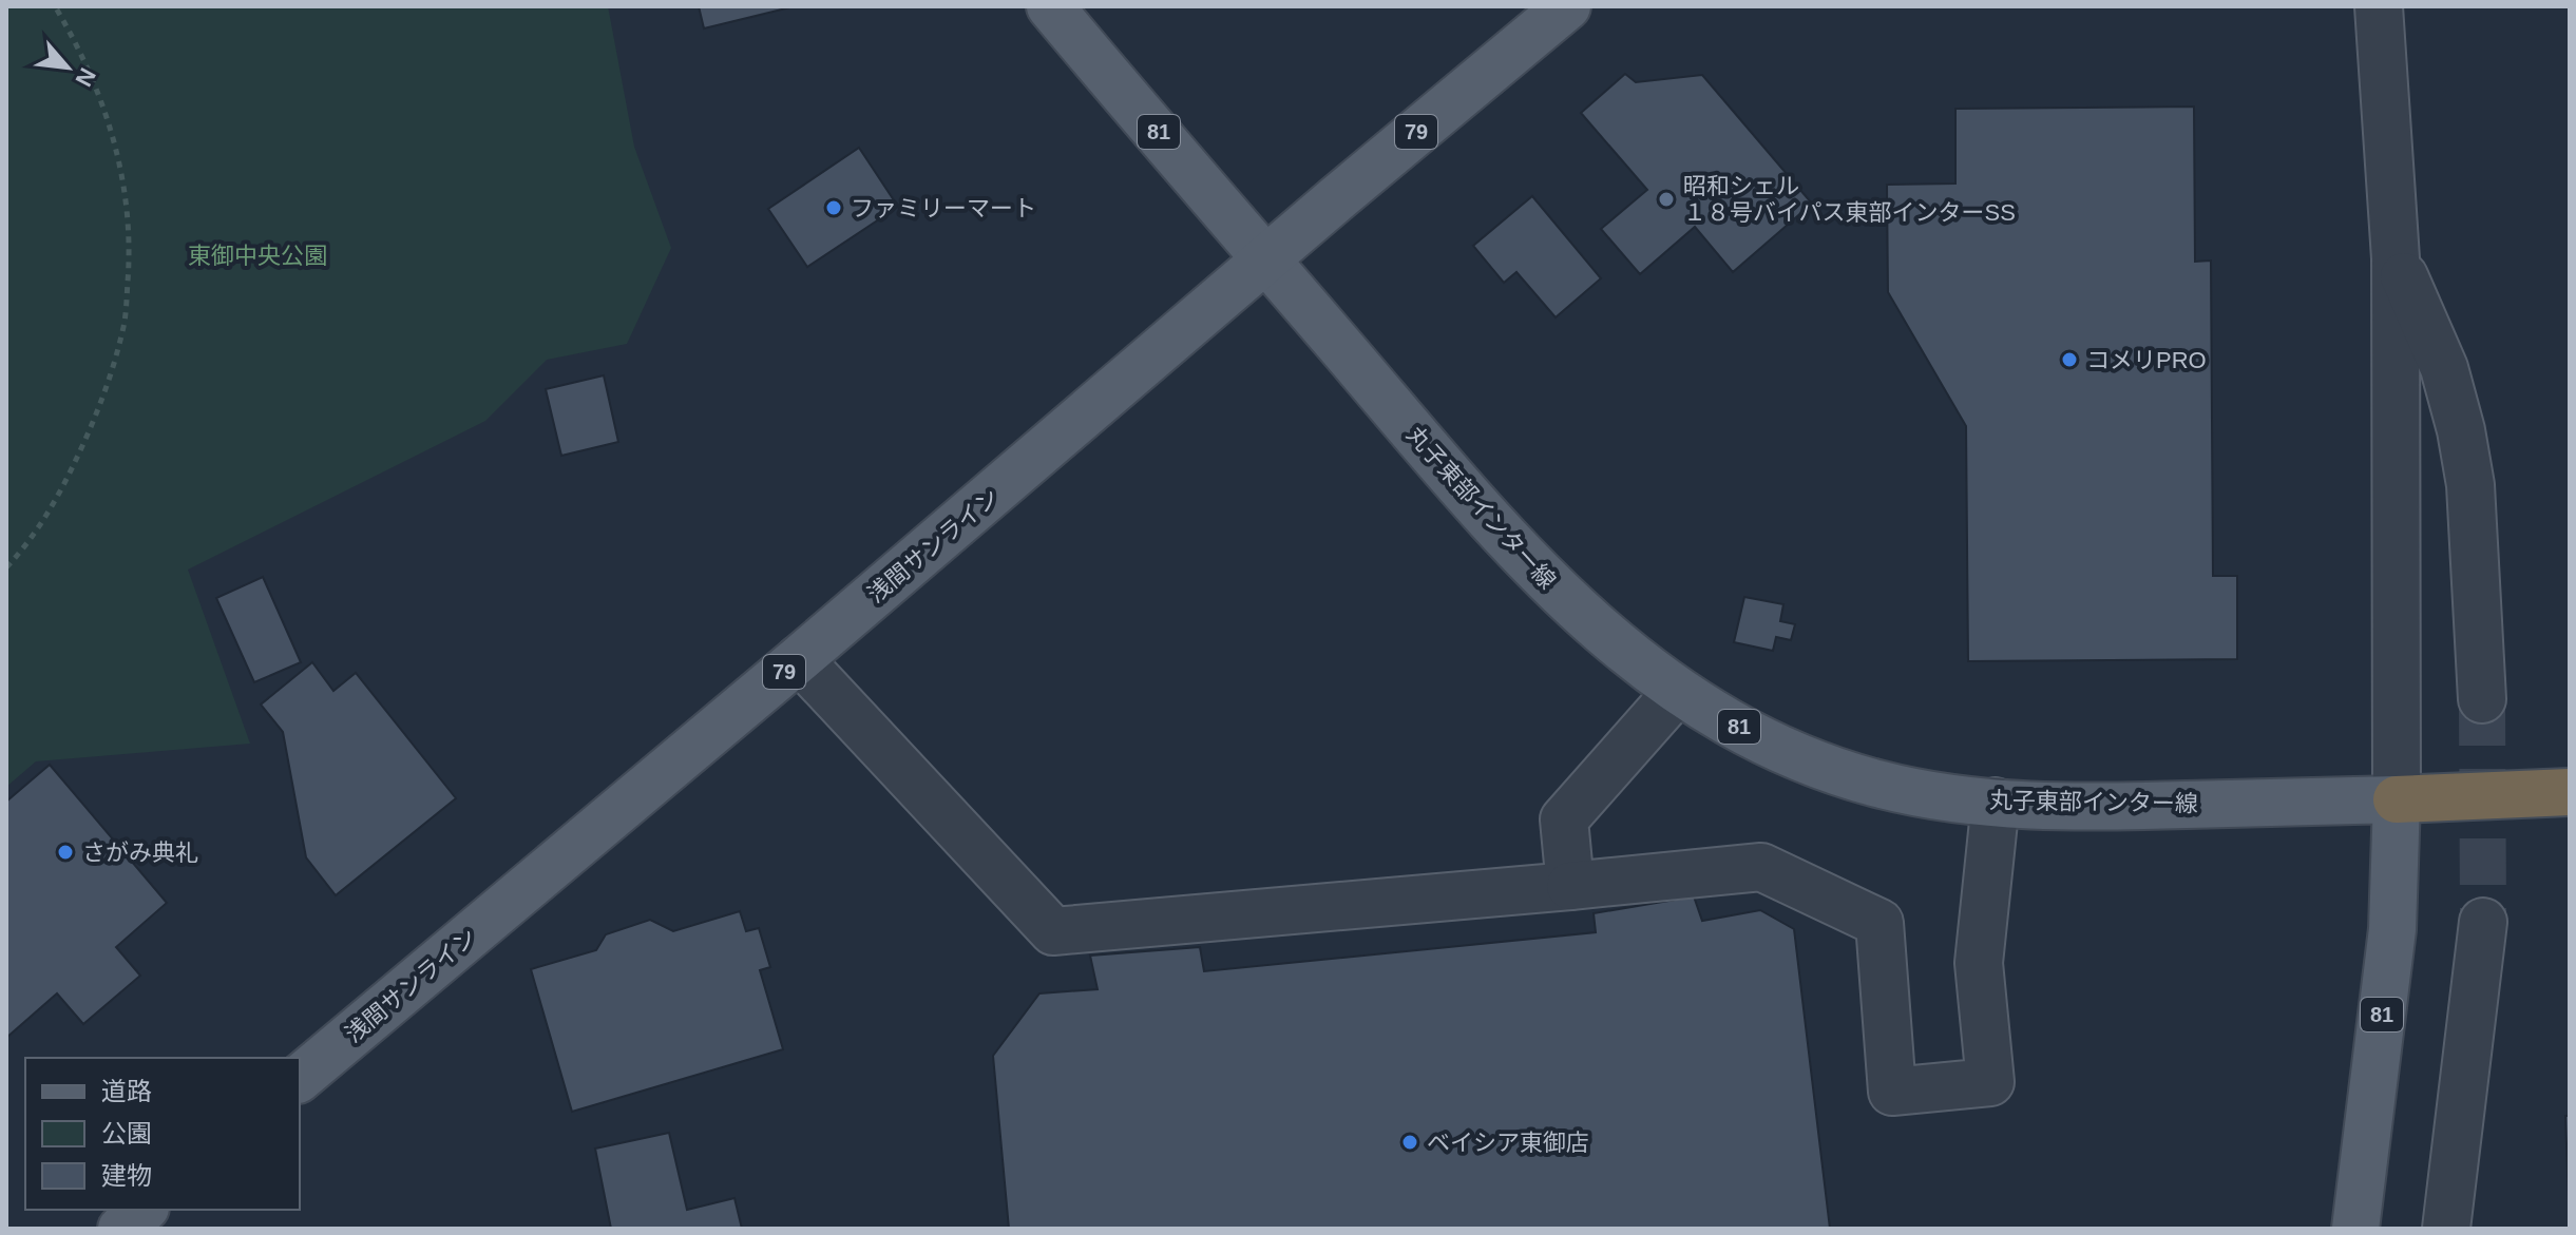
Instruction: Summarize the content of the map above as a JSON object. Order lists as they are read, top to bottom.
{
  "streets": {
    "main road": [
      "81",
      "79",
      "丸子東部インター線",
      "浅間サンライン"
    ]
  },
  "crossings": [
    ["81", "丸子東部インター線"],
    ["81", "浅間サンライン"],
    ["丸子東部インター線", "浅間サンライン"]
  ],
  "parks": ["東御中央公園"],
  "places": [
    "昭和シェル １８号バイパス東部インターSS",
    "ファミリーマート",
    "コメリPRO",
    "さがみ典礼",
    "ベイシア東御店"
  ],
  "legend": ["道路", "公園", "建物"],
  "north": "bottom right"
}
